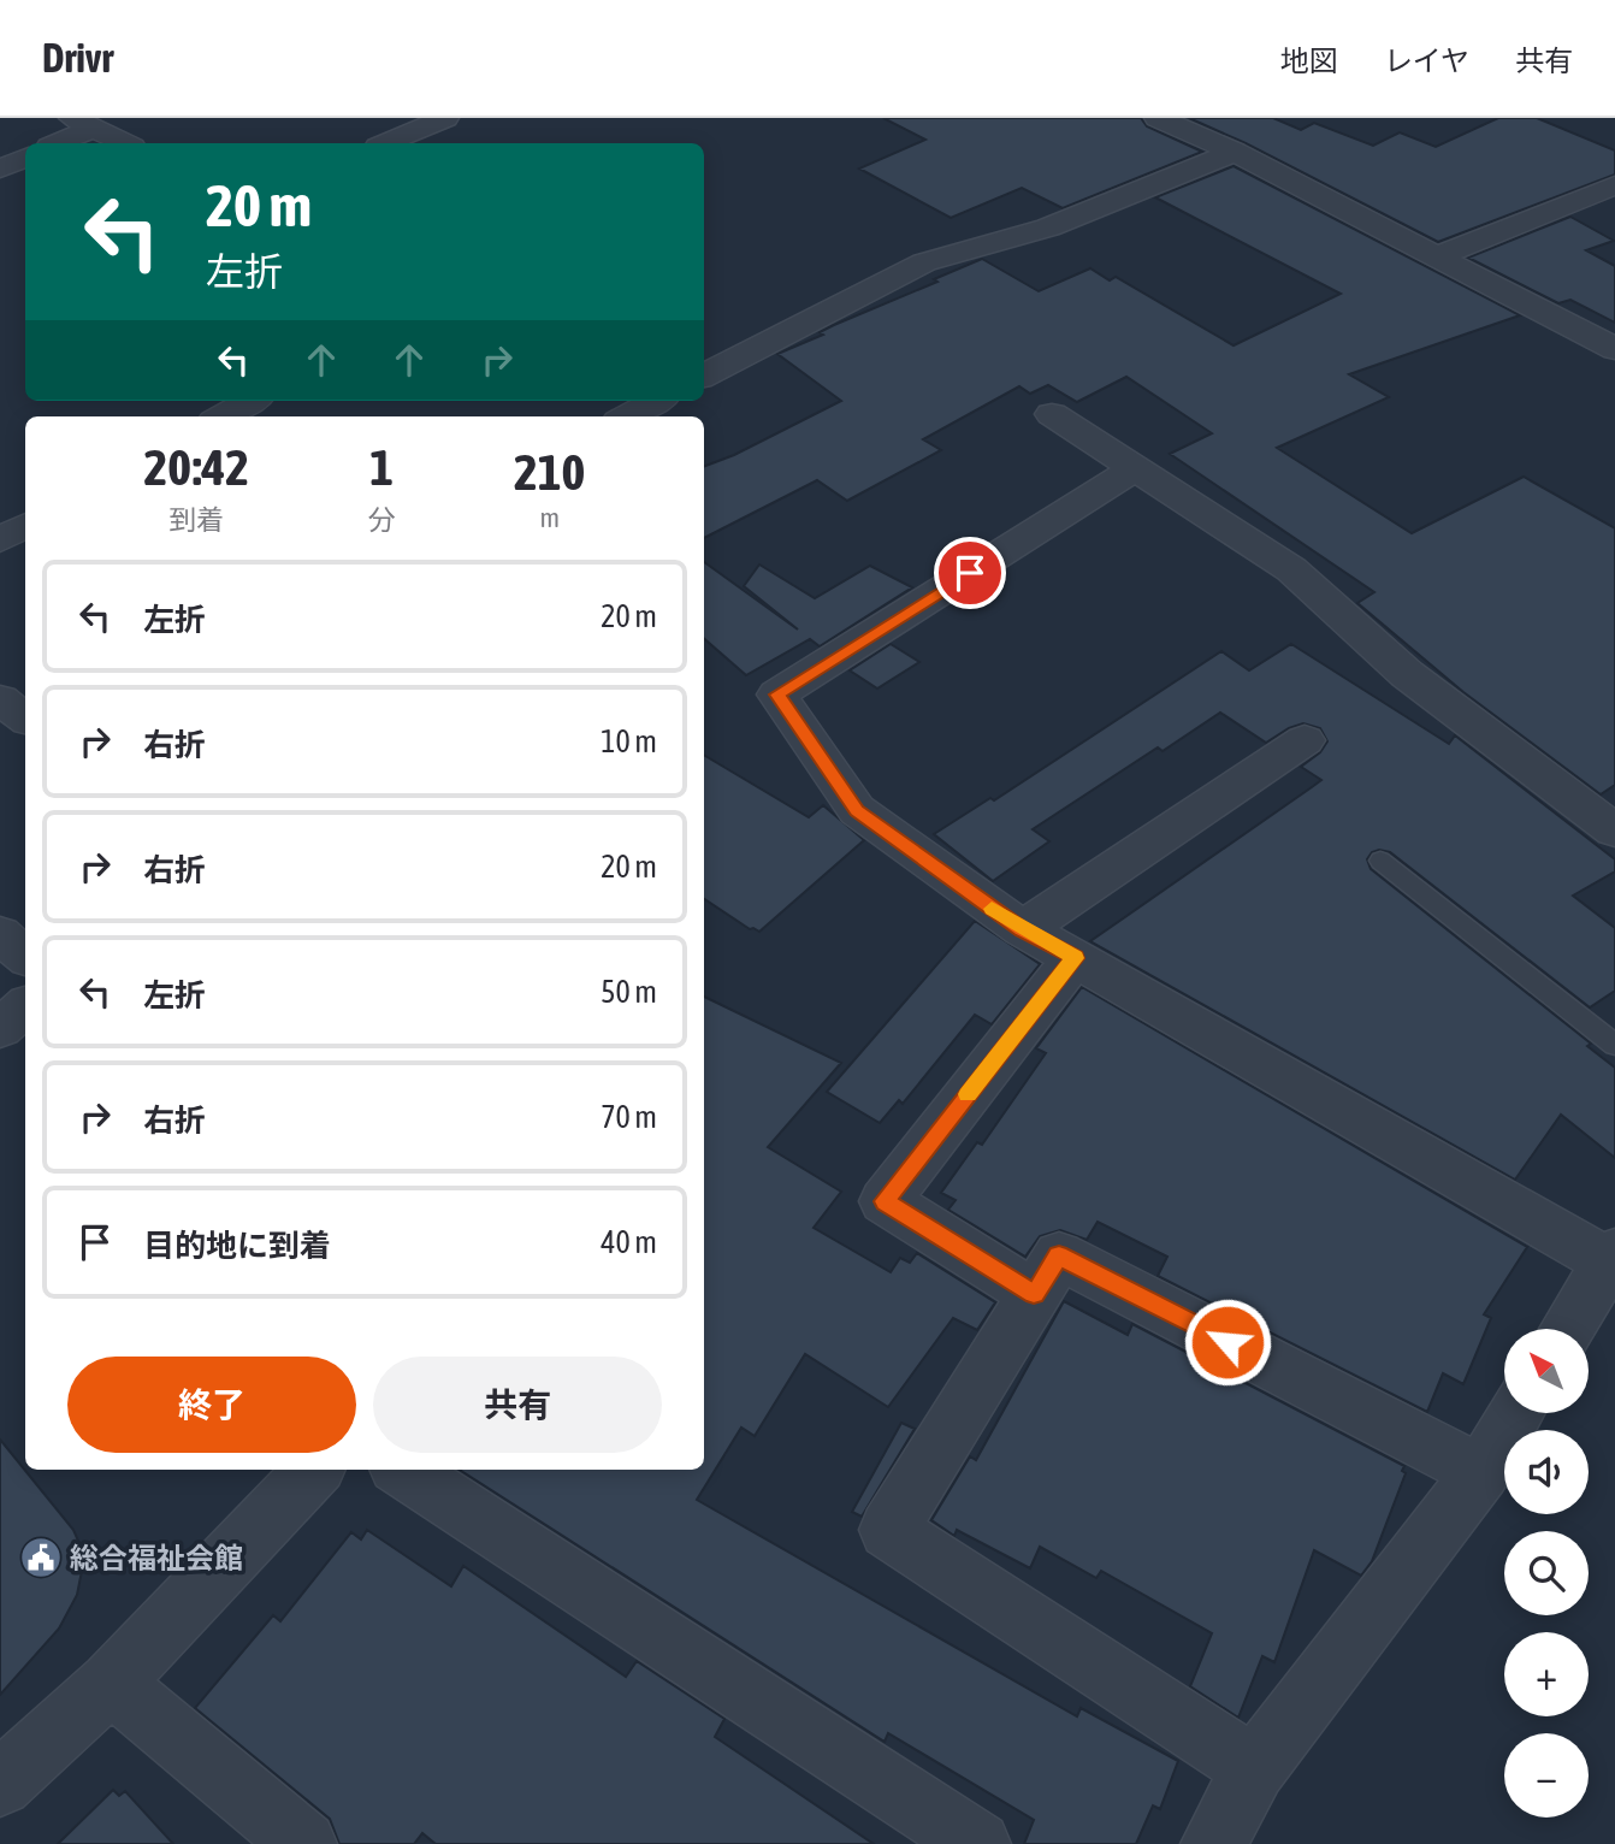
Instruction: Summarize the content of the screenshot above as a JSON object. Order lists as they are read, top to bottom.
{
  "places": {
    "public building": ["総合福祉会館"]
  },
  "north": "top left",
  "page": {
    "header": "Drivr",
    "nav": ["地図", "レイヤ", "共有"],
    "turn": ["20 m", "左折"],
    "eta": [
      "20:42",
      "到着",
      "1",
      "分",
      "210",
      "m"
    ],
    "list": [
      {
        "name": "左折",
        "value": "20 m"
      },
      {
        "name": "右折",
        "value": "10 m"
      },
      {
        "name": "右折",
        "value": "20 m"
      },
      {
        "name": "左折",
        "value": "50 m"
      },
      {
        "name": "右折",
        "value": "70 m"
      },
      {
        "name": "目的地に到着",
        "value": "40 m"
      }
    ],
    "map_buttons": ["+", "−"],
    "buttons": ["終了", "共有"]
  }
}
